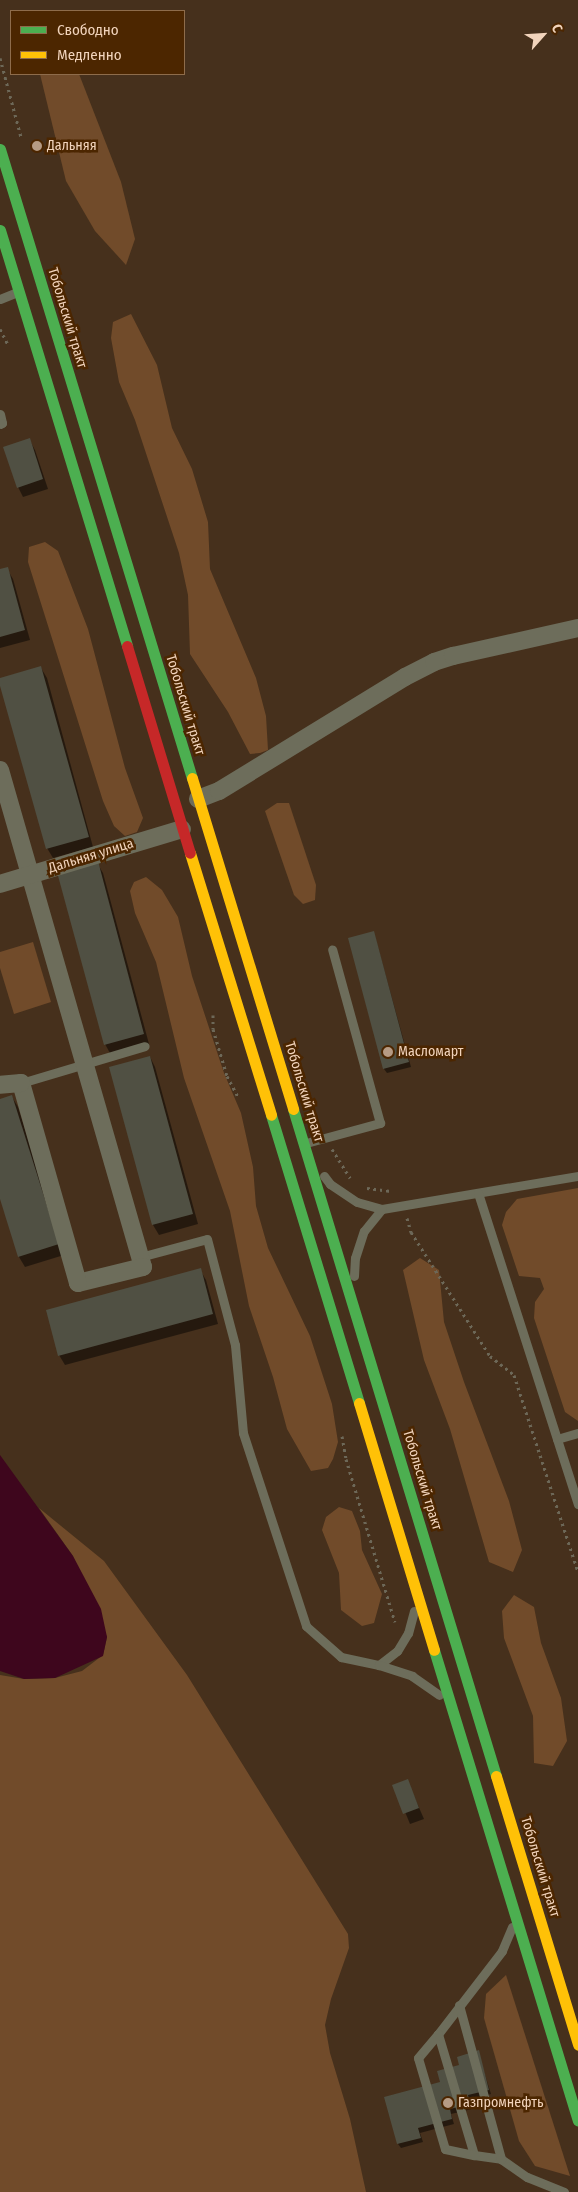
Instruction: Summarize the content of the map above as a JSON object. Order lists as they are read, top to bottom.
{
  "streets": {
    "main road": ["Тобольский тракт"],
    "street": ["Дальняя улица"]
  },
  "places": ["Дальняя", "Масломарт", "Газпромнефть"],
  "legend": ["Свободно", "Медленно"],
  "north": "top right"
}
